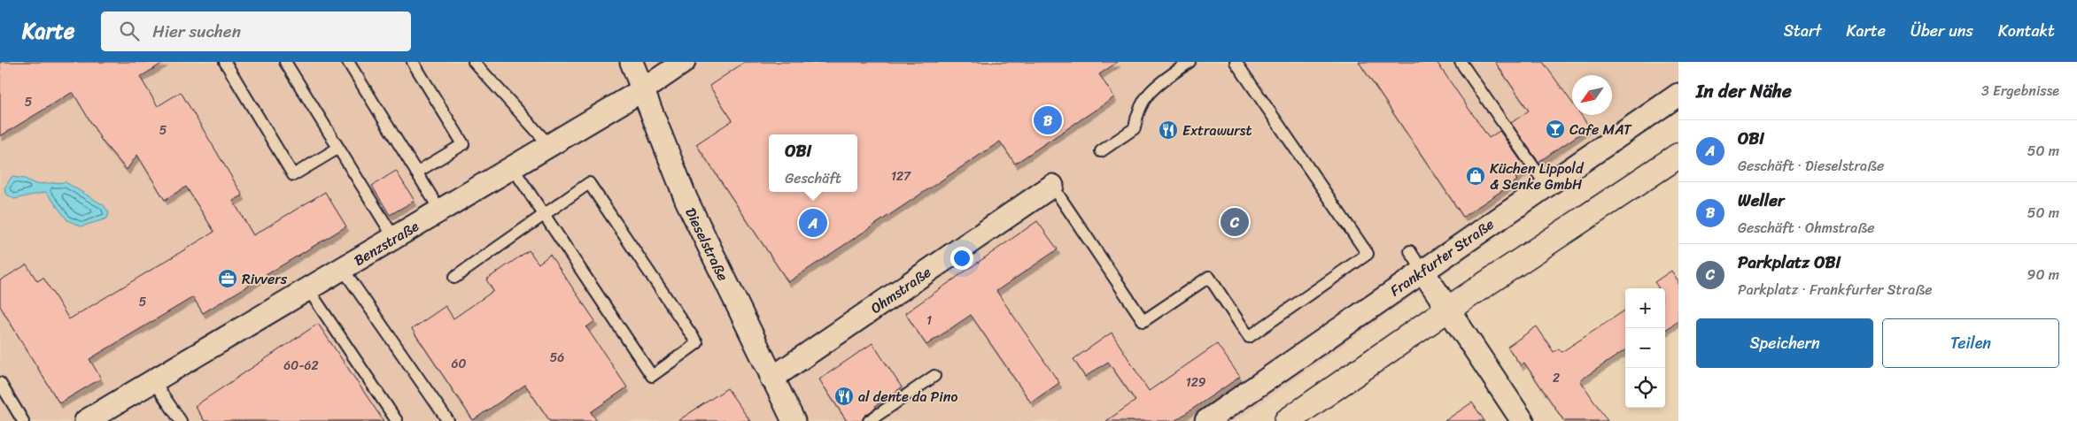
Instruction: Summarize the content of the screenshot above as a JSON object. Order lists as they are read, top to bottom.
{
  "streets": {
    "street": [
      "Benzstraße",
      "Dieselstraße",
      "Frankfurter Straße",
      "Ohmstraße"
    ]
  },
  "crossings": [
    ["Benzstraße", "Dieselstraße"],
    ["Dieselstraße", "Ohmstraße"]
  ],
  "places": {
    "bar": ["Cafe MAT"],
    "restaurant": ["Extrawurst", "al dente da Pino"],
    "shop": ["Küchen Lippold & Senke GmbH"],
    "office": ["Rivvers"]
  },
  "house_numbers": [
    "5",
    "5",
    "127",
    "5",
    "1",
    "56",
    "60",
    "60-62",
    "2",
    "129"
  ],
  "north": "bottom left",
  "page": {
    "header": "Karte",
    "search": "Hier suchen",
    "nav": [
      "Start",
      "Karte",
      "Über uns",
      "Kontakt"
    ],
    "heading": ["In der Nähe", "3 Ergebnisse"],
    "pins": ["B", "C", "A"],
    "list": [
      {
        "mark": "A",
        "name": "OBI",
        "note": "Geschäft · Dieselstraße",
        "value": "50 m"
      },
      {
        "mark": "B",
        "name": "Weller",
        "note": "Geschäft · Ohmstraße",
        "value": "50 m"
      },
      {
        "mark": "C",
        "name": "Parkplatz OBI",
        "note": "Parkplatz · Frankfurter Straße",
        "value": "90 m"
      }
    ],
    "popup": ["OBI", "Geschäft"],
    "map_buttons": ["+", "−"],
    "buttons": ["Speichern", "Teilen"]
  }
}
